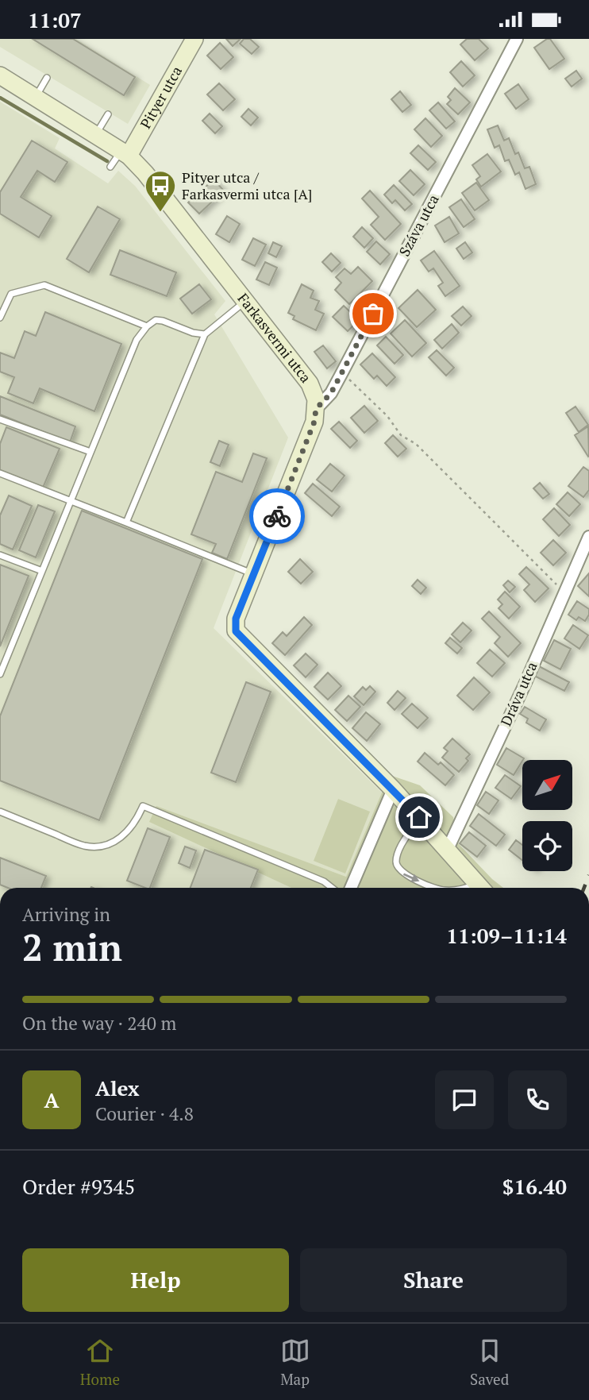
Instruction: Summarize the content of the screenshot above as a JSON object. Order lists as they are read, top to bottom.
{
  "streets": {
    "street": [
      "Pityer utca",
      "Száva utca",
      "Farkasvermi utca",
      "Dráva utca"
    ]
  },
  "crossings": [
    ["Pityer utca", "Farkasvermi utca"],
    ["Száva utca", "Farkasvermi utca"],
    ["Farkasvermi utca", "Dráva utca"]
  ],
  "places": {
    "bus stop": ["Pityer utca / Farkasvermi utca [A]"]
  },
  "north": "top right",
  "page": {
    "status": "11:07",
    "heading": ["2 min", "Arriving in", "11:09–11:14"],
    "panel": [
      "Alex",
      "Courier · 4.8",
      "Order #9345",
      "$16.40"
    ],
    "bar": "On the way · 240 m",
    "round": "A",
    "buttons": ["Help", "Share"],
    "tabs": ["Home", "Map", "Saved"]
  }
}
